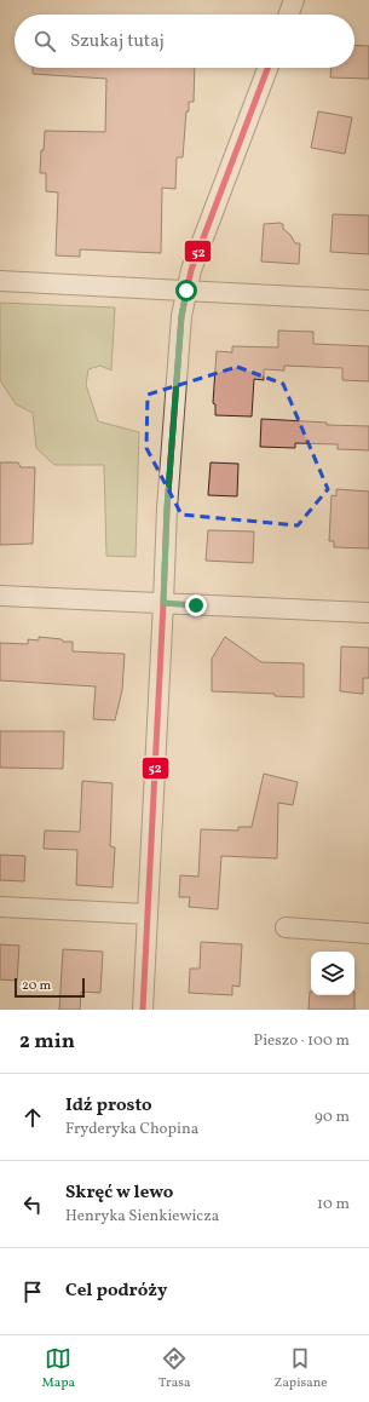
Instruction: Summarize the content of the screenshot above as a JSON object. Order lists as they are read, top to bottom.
{
  "lines": ["transit line 52"],
  "scale_bar": "20 m",
  "page": {
    "search": "Szukaj tutaj",
    "scale": "20 m",
    "heading": ["2 min", "Pieszo · 100 m"],
    "list": [
      ["Idź prosto", "Fryderyka Chopina", "90 m"],
      ["Skręć w lewo", "Henryka Sienkiewicza", "10 m"],
      "Cel podróży"
    ],
    "nav": ["Mapa", "Trasa", "Zapisane"]
  }
}
